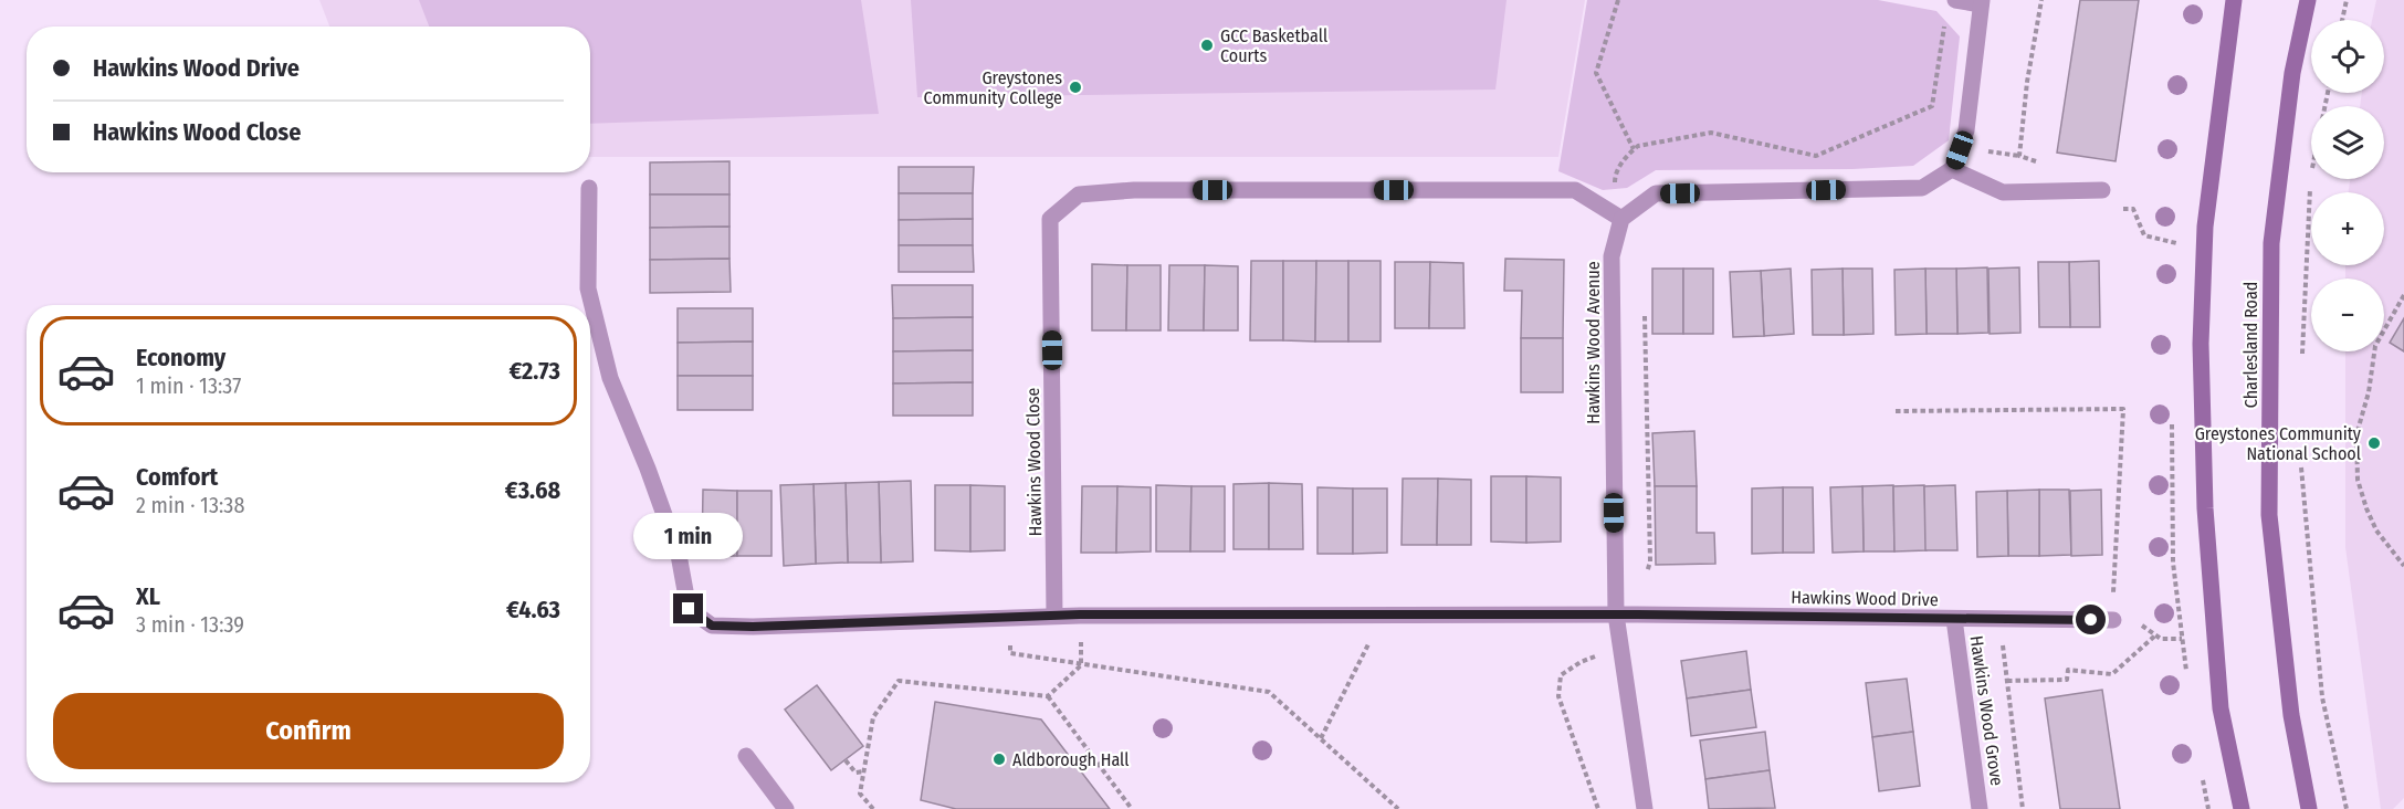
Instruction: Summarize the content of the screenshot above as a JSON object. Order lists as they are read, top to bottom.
{
  "streets": {
    "main road": ["Charlesland Road"],
    "street": [
      "Hawkins Wood Avenue",
      "Hawkins Wood Close",
      "Hawkins Wood Drive",
      "Hawkins Wood Grove"
    ]
  },
  "crossings": [
    ["Hawkins Wood Avenue", "Hawkins Wood Close"],
    ["Hawkins Wood Avenue", "Hawkins Wood Drive"],
    ["Hawkins Wood Drive", "Hawkins Wood Grove"]
  ],
  "places": [
    "GCC Basketball Courts",
    "Greystones Community College",
    "Greystones Community National School",
    "Aldborough Hall"
  ],
  "page": {
    "map_buttons": ["+", "−"],
    "banner": ["Hawkins Wood Drive", "Hawkins Wood Close"],
    "list": [
      {
        "name": "Economy",
        "note": "1 min · 13:37",
        "value": "€2.73"
      },
      {
        "name": "Comfort",
        "note": "2 min · 13:38",
        "value": "€3.68"
      },
      {
        "name": "XL",
        "note": "3 min · 13:39",
        "value": "€4.63"
      }
    ],
    "bubble": "1 min",
    "buttons": "Confirm"
  }
}
